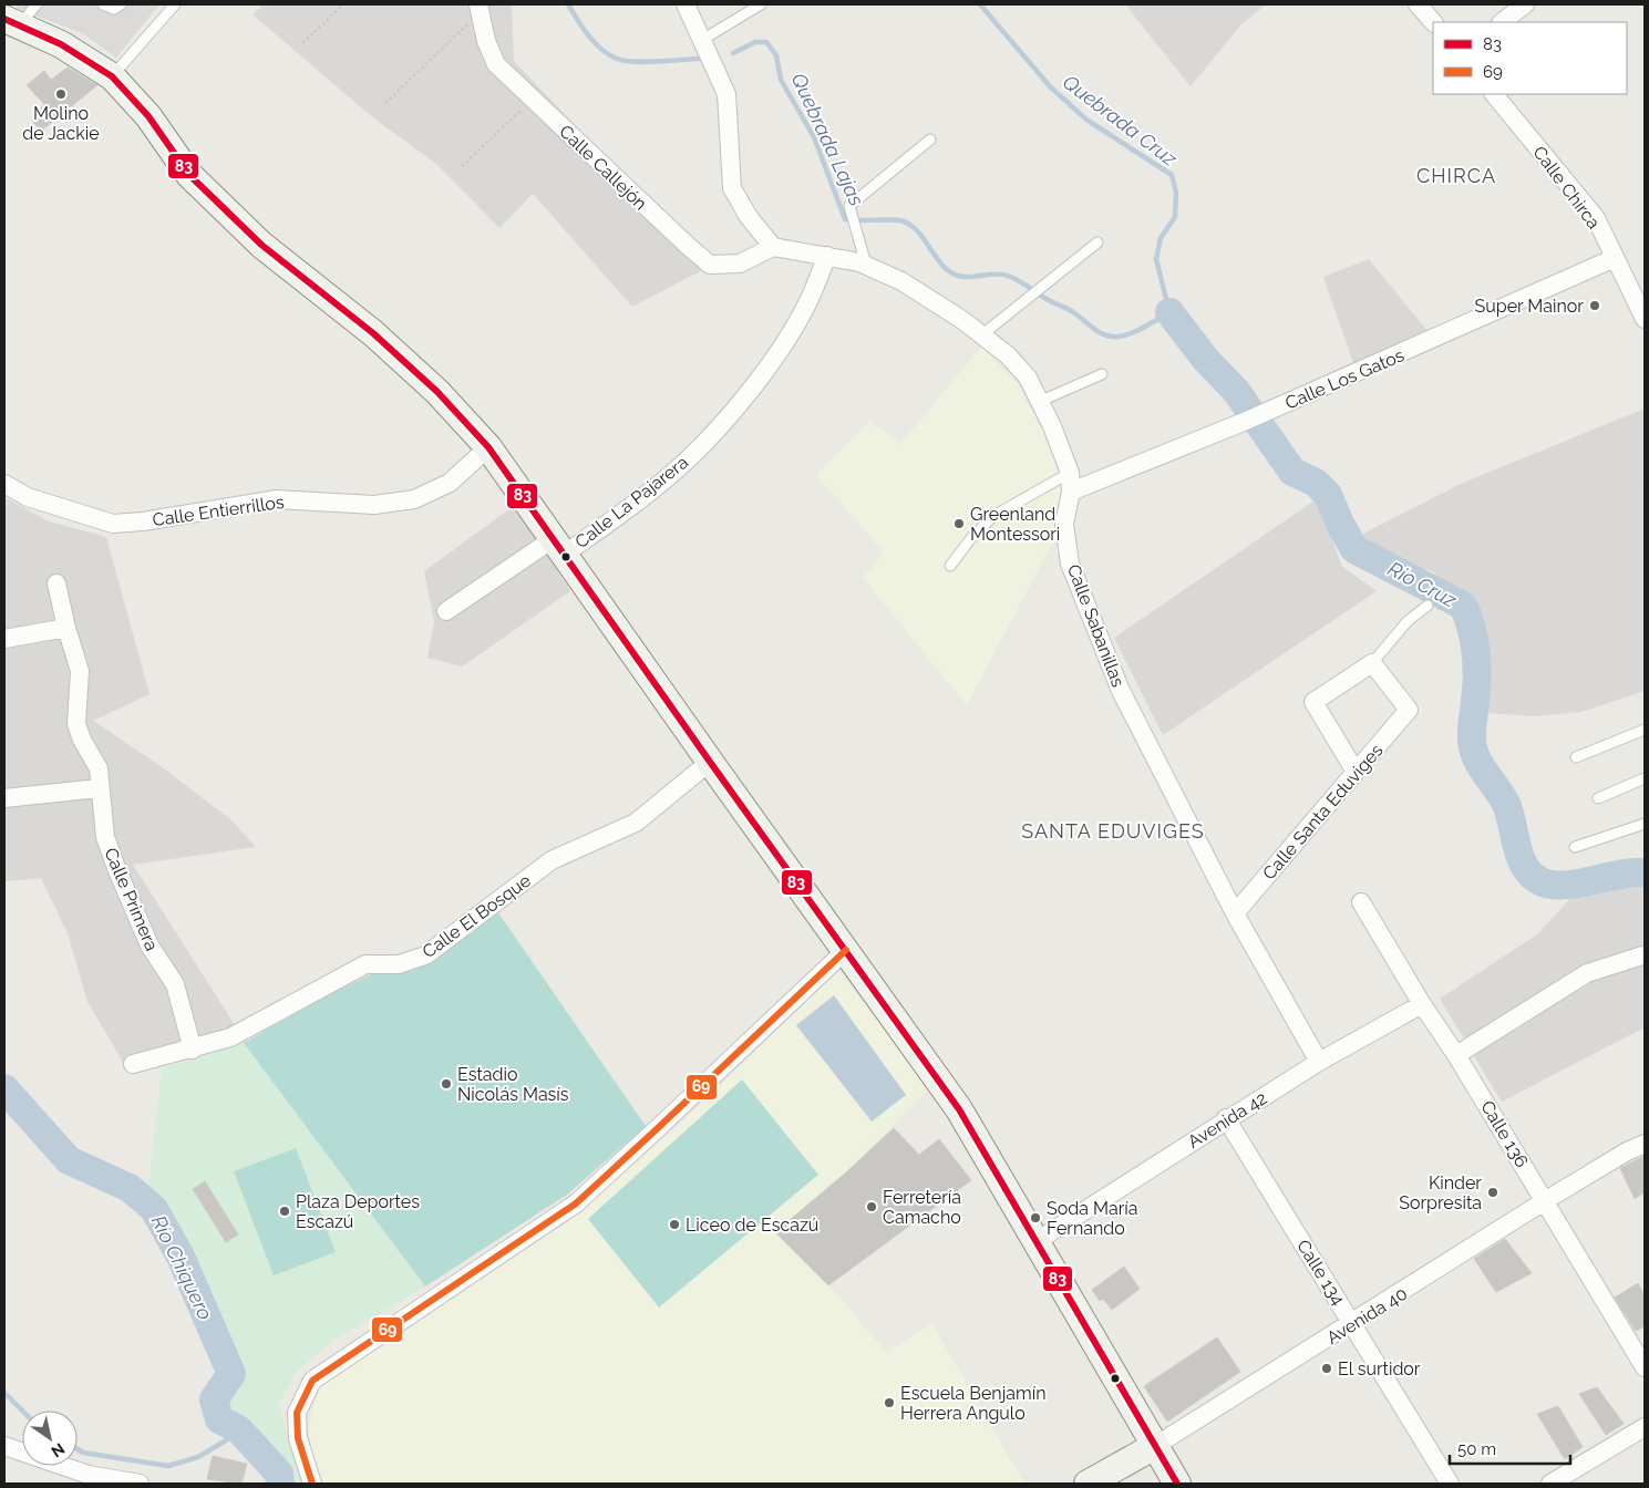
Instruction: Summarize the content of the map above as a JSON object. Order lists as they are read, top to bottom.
{
  "streets": {
    "main road": ["Avenida 40"],
    "street": [
      "Calle Callejón",
      "Calle Chirca",
      "Calle Los Gatos",
      "Calle La Pajarera",
      "Calle Entierrillos",
      "Calle Sabanillas",
      "Calle Santa Eduviges",
      "Calle Primera",
      "Calle El Bosque",
      "Avenida 42",
      "Calle 136",
      "Calle 134"
    ]
  },
  "crossings": [
    ["Calle Callejón", "Calle Sabanillas"],
    ["Calle Chirca", "Calle Los Gatos"],
    ["Calle Los Gatos", "Calle Sabanillas"],
    ["Calle La Pajarera", "Calle Sabanillas"],
    ["Calle Sabanillas", "Calle Santa Eduviges"],
    ["Calle Sabanillas", "Avenida 42"],
    ["Calle Primera", "Calle El Bosque"],
    ["Avenida 42", "Calle 136"],
    ["Avenida 42", "Calle 134"],
    ["Calle 136", "Avenida 40"],
    ["Calle 134", "Avenida 40"]
  ],
  "districts": ["CHIRCA", "SANTA EDUVIGES"],
  "water": [
    "Quebrada Cruz",
    "Quebrada Lajas",
    "Río Cruz",
    "Río Chiquero"
  ],
  "places": [
    "Molino de Jackie",
    "Super Mainor",
    "Greenland Montessori",
    "Estadio Nicolás Masís",
    "Kinder Sorpresita",
    "Ferretería Camacho",
    "Plaza Deportes Escazú",
    "Soda María Fernando",
    "Liceo de Escazú",
    "El surtidor",
    "Escuela Benjamín Herrera Angulo"
  ],
  "lines": ["transit line 83", "transit line 69"],
  "legend": ["83", "69"],
  "scale_bar": "50 m",
  "north": "bottom right"
}
